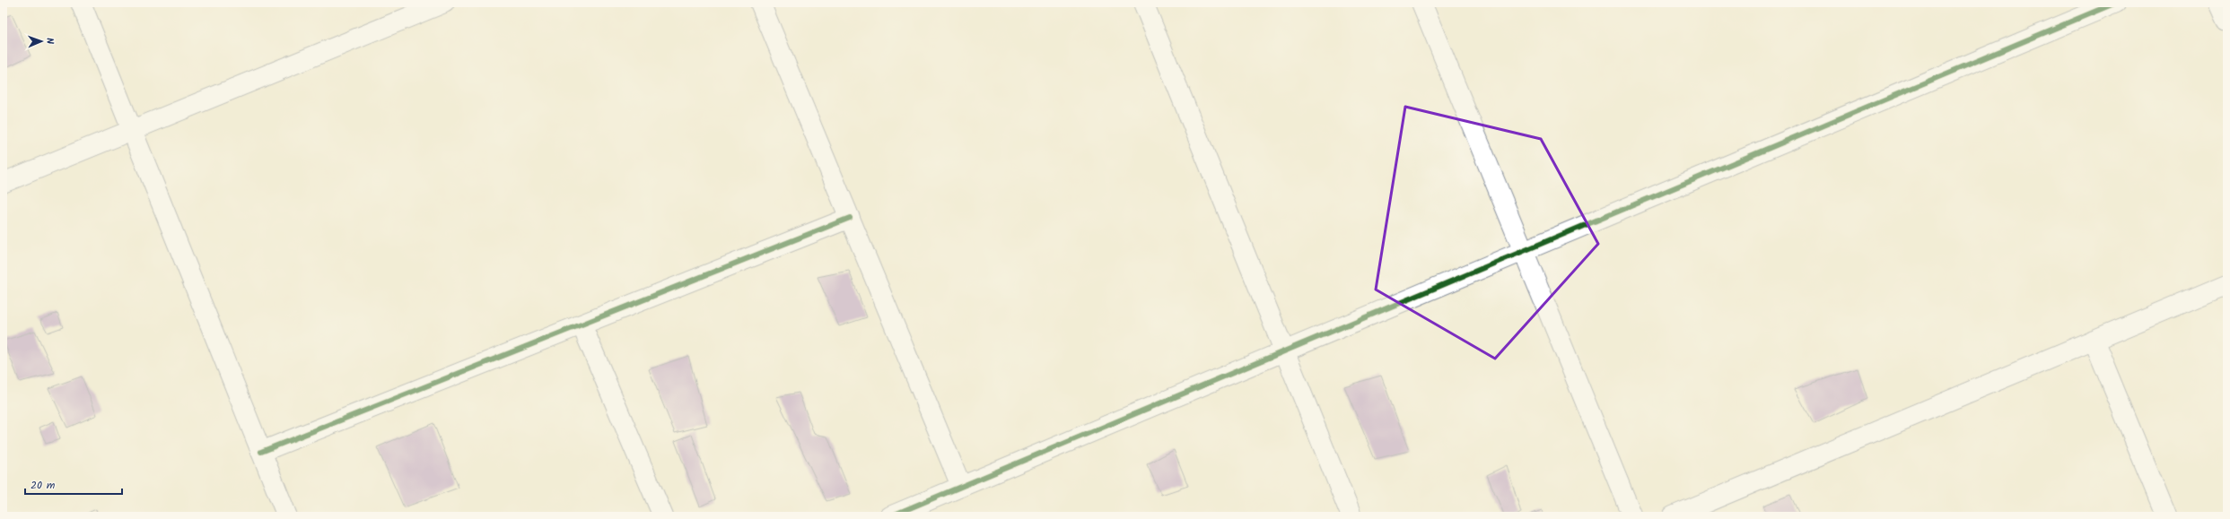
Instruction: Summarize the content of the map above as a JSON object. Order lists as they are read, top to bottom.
{
  "scale_bar": "20 m",
  "north": "right"
}
